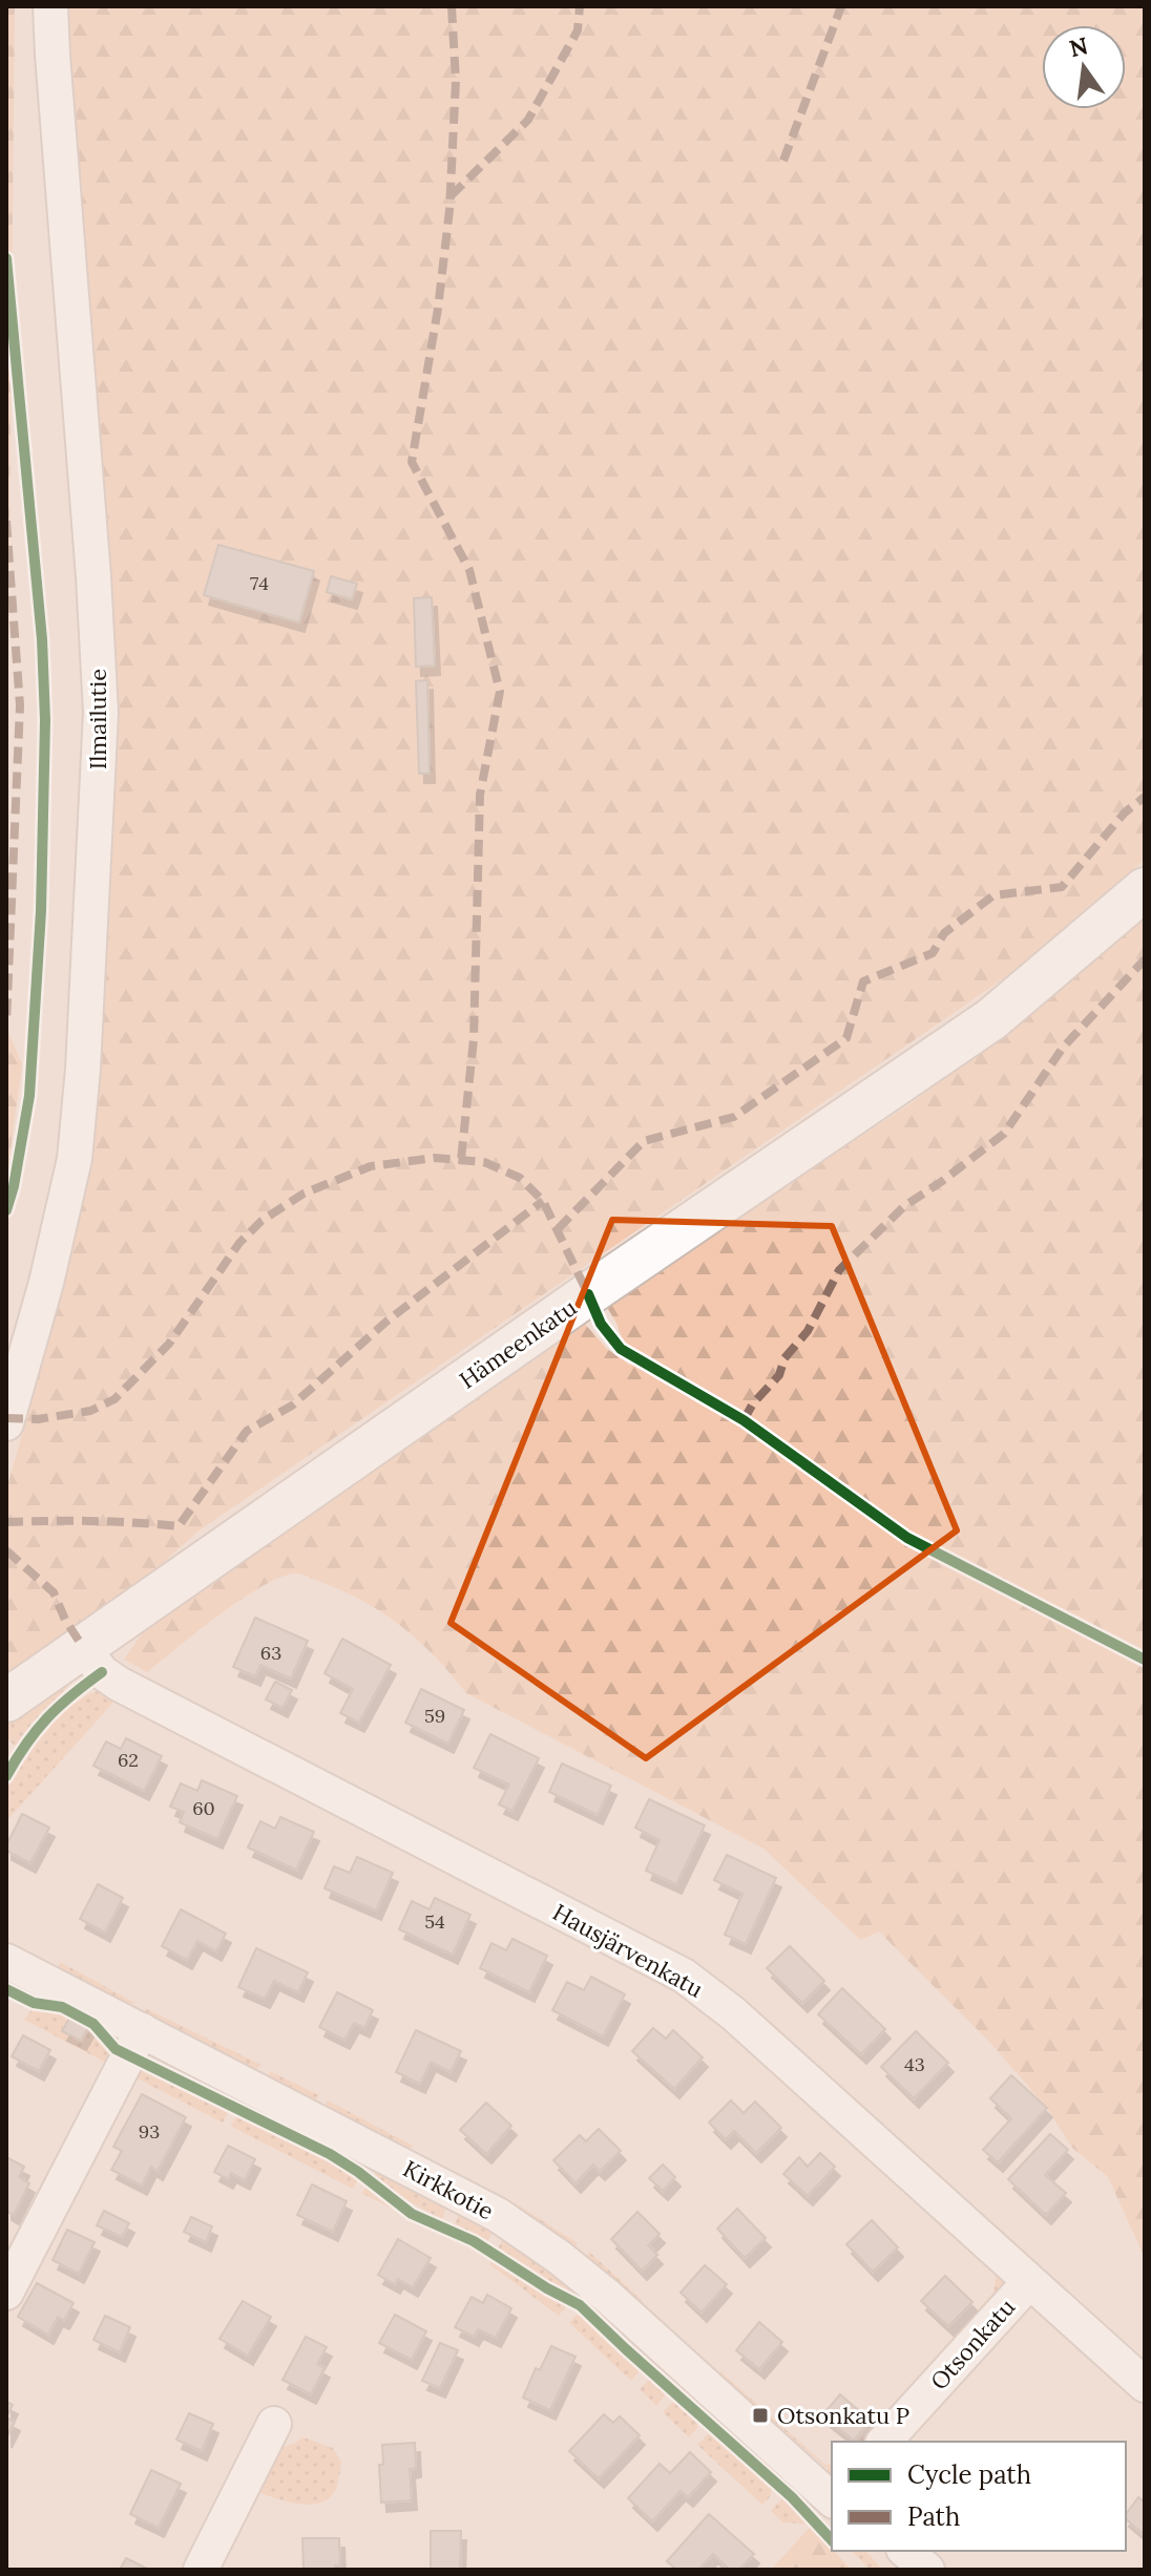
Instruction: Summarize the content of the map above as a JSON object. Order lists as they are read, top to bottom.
{
  "streets": {
    "main road": ["Hämeenkatu"],
    "street": [
      "Ilmailutie",
      "Hausjärvenkatu",
      "Kirkkotie",
      "Otsonkatu"
    ]
  },
  "crossings": [
    ["Hämeenkatu", "Hausjärvenkatu"],
    ["Hausjärvenkatu", "Otsonkatu"]
  ],
  "places": {
    "transit": ["Otsonkatu P"]
  },
  "house_numbers": [
    "74",
    "63",
    "59",
    "62",
    "60",
    "54",
    "43",
    "93"
  ],
  "legend": ["Cycle path", "Path"],
  "north": "top"
}
